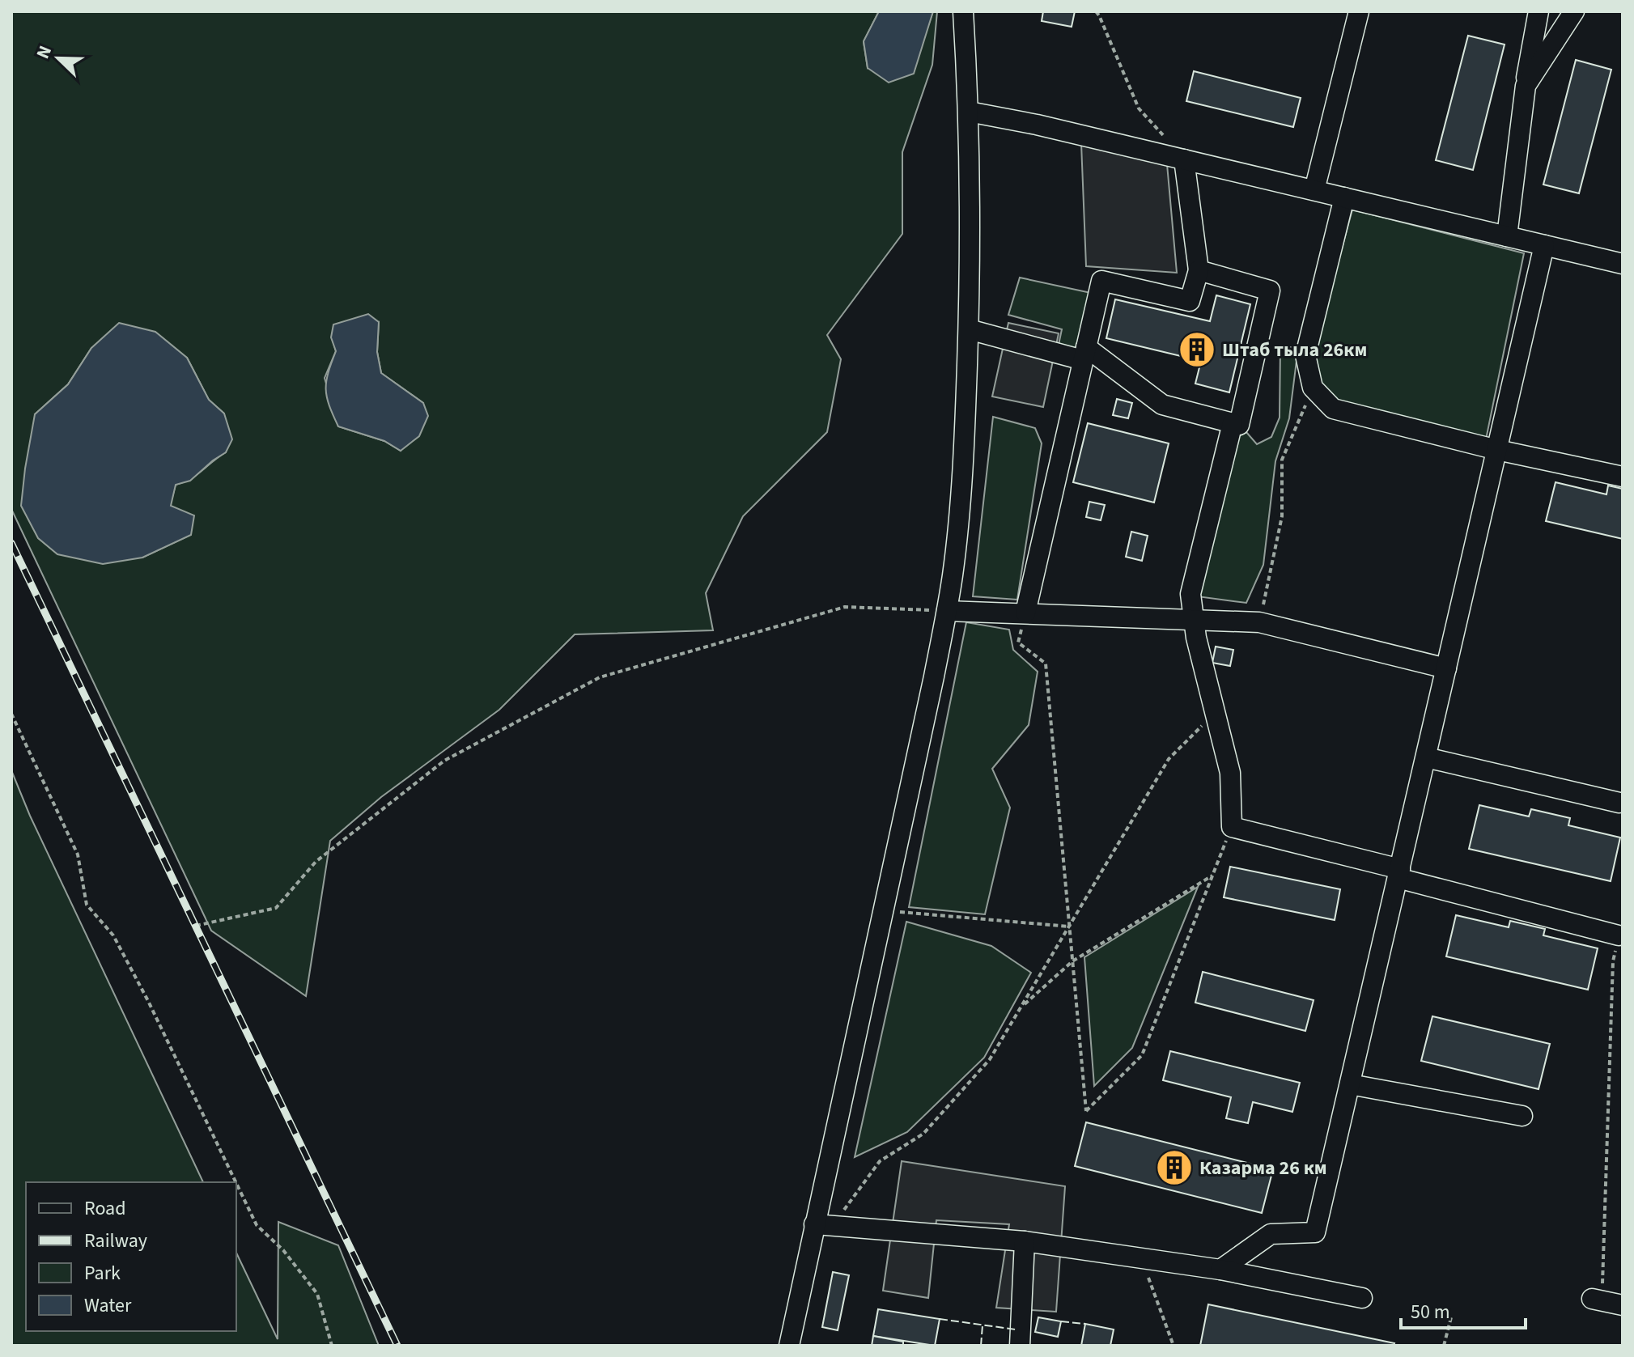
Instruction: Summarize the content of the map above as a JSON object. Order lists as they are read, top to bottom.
{
  "places": {
    "building": ["Штаб тыла 26км", "Казарма 26 км"]
  },
  "legend": [
    "Road",
    "Railway",
    "Park",
    "Water"
  ],
  "scale_bar": "50 m",
  "north": "top left"
}
